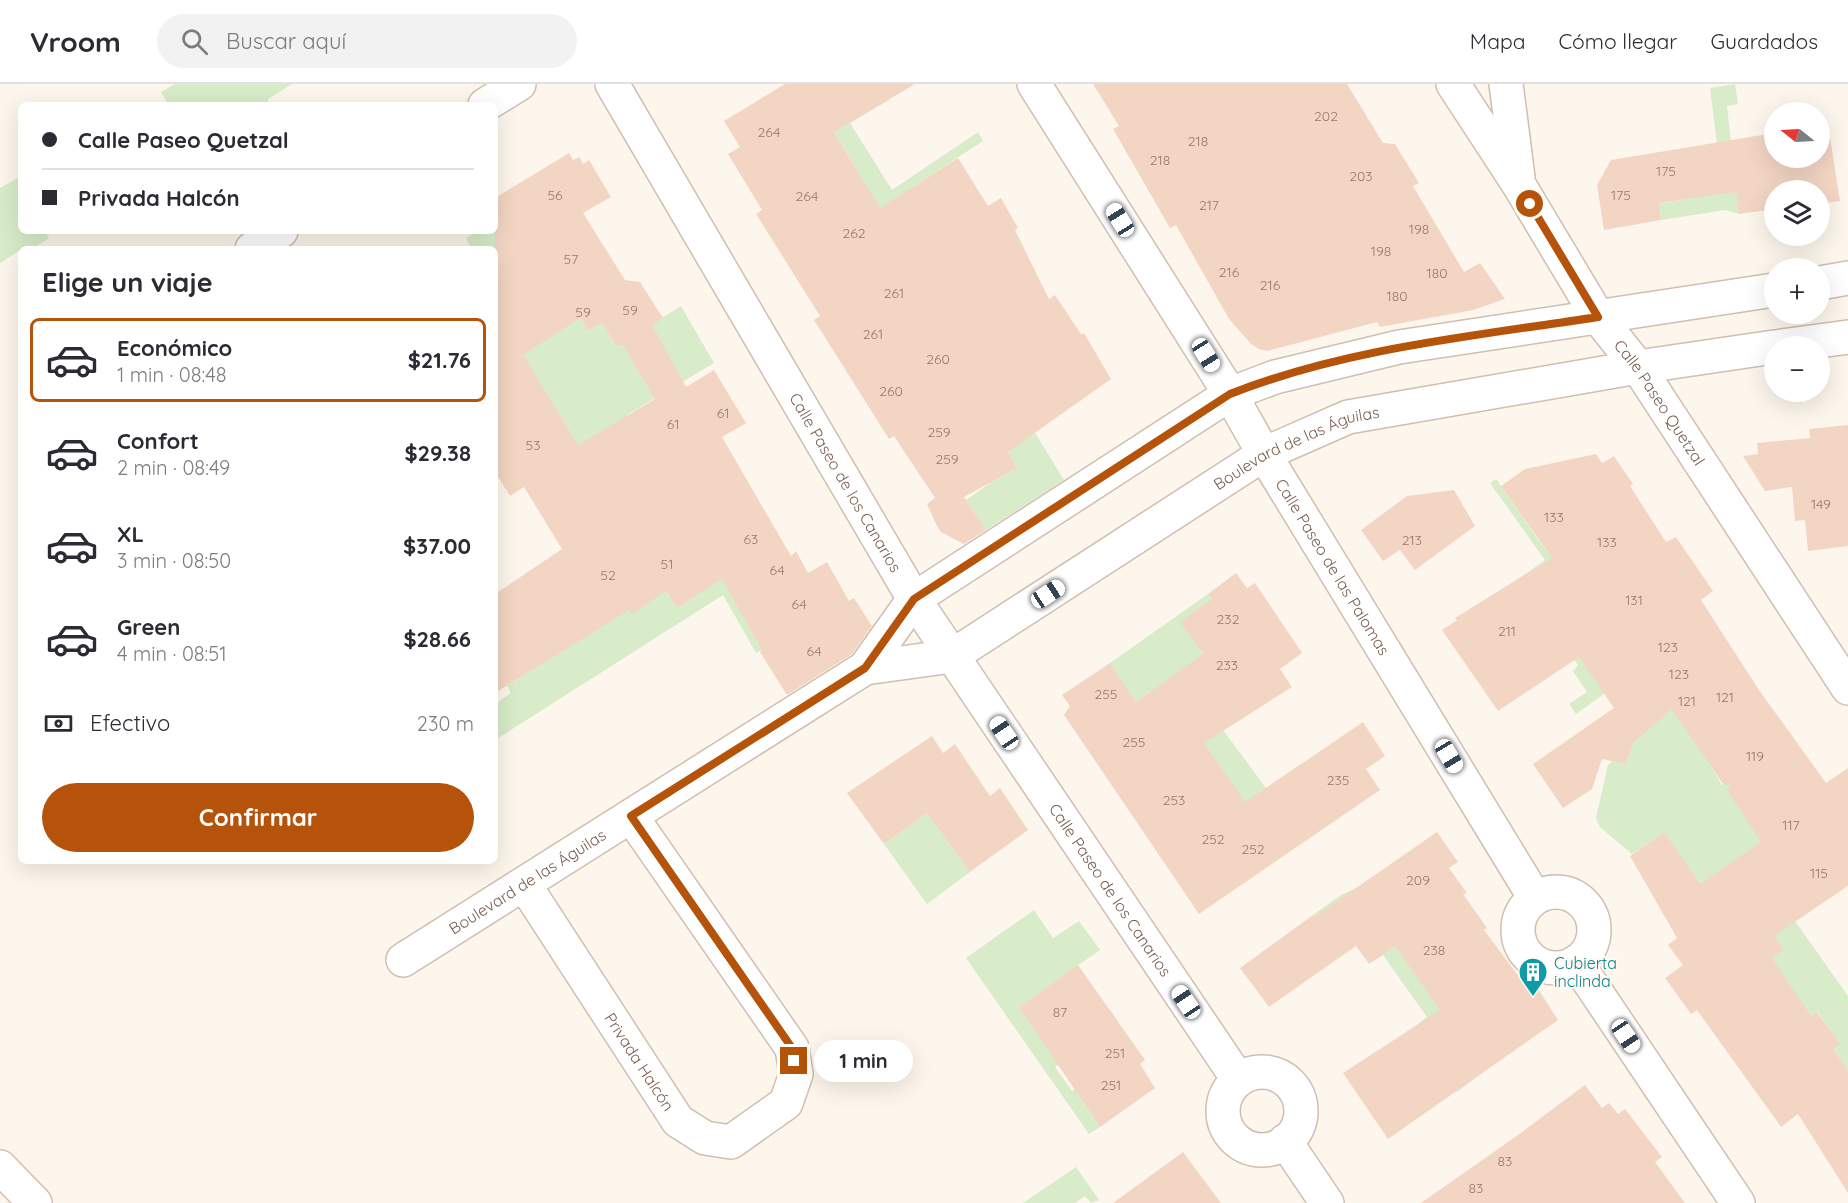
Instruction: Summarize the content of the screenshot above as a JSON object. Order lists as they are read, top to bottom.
{
  "streets": {
    "street": [
      "Calle Paseo Quetzal",
      "Boulevard de las Águilas",
      "Calle Paseo de los Canarios",
      "Calle Paseo de las Palomas",
      "Privada Halcón"
    ]
  },
  "crossings": [
    ["Calle Paseo Quetzal", "Boulevard de las Águilas"],
    ["Boulevard de las Águilas", "Calle Paseo de los Canarios"],
    ["Boulevard de las Águilas", "Calle Paseo de las Palomas"],
    ["Boulevard de las Águilas", "Privada Halcón"]
  ],
  "places": {
    "building": ["Cubierta inclinda"]
  },
  "house_numbers": [
    "202",
    "264",
    "218",
    "218",
    "175",
    "203",
    "56",
    "175",
    "264",
    "217",
    "198",
    "262",
    "198",
    "57",
    "216",
    "180",
    "216",
    "261",
    "180",
    "59",
    "59",
    "261",
    "260",
    "260",
    "61",
    "61",
    "259",
    "53",
    "259",
    "149",
    "133",
    "63",
    "213",
    "133",
    "51",
    "64",
    "52",
    "131",
    "64",
    "232",
    "211",
    "123",
    "64",
    "233",
    "123",
    "255",
    "121",
    "121",
    "255",
    "119",
    "235",
    "253",
    "117",
    "252",
    "252",
    "115",
    "209",
    "238",
    "87",
    "251",
    "251",
    "83",
    "83"
  ],
  "north": "left",
  "page": {
    "header": "Vroom",
    "search": "Buscar aquí",
    "nav": ["Mapa", "Cómo llegar", "Guardados"],
    "map_buttons": ["+", "−"],
    "banner": ["Calle Paseo Quetzal", "Privada Halcón"],
    "heading": "Elige un viaje",
    "list": [
      {
        "name": "Económico",
        "note": "1 min · 08:48",
        "value": "$21.76"
      },
      {
        "name": "Confort",
        "note": "2 min · 08:49",
        "value": "$29.38"
      },
      {
        "name": "XL",
        "note": "3 min · 08:50",
        "value": "$37.00"
      },
      {
        "name": "Green",
        "note": "4 min · 08:51",
        "value": "$28.66"
      }
    ],
    "pay": ["Efectivo", "230 m"],
    "buttons": "Confirmar",
    "bubble": "1 min"
  }
}
